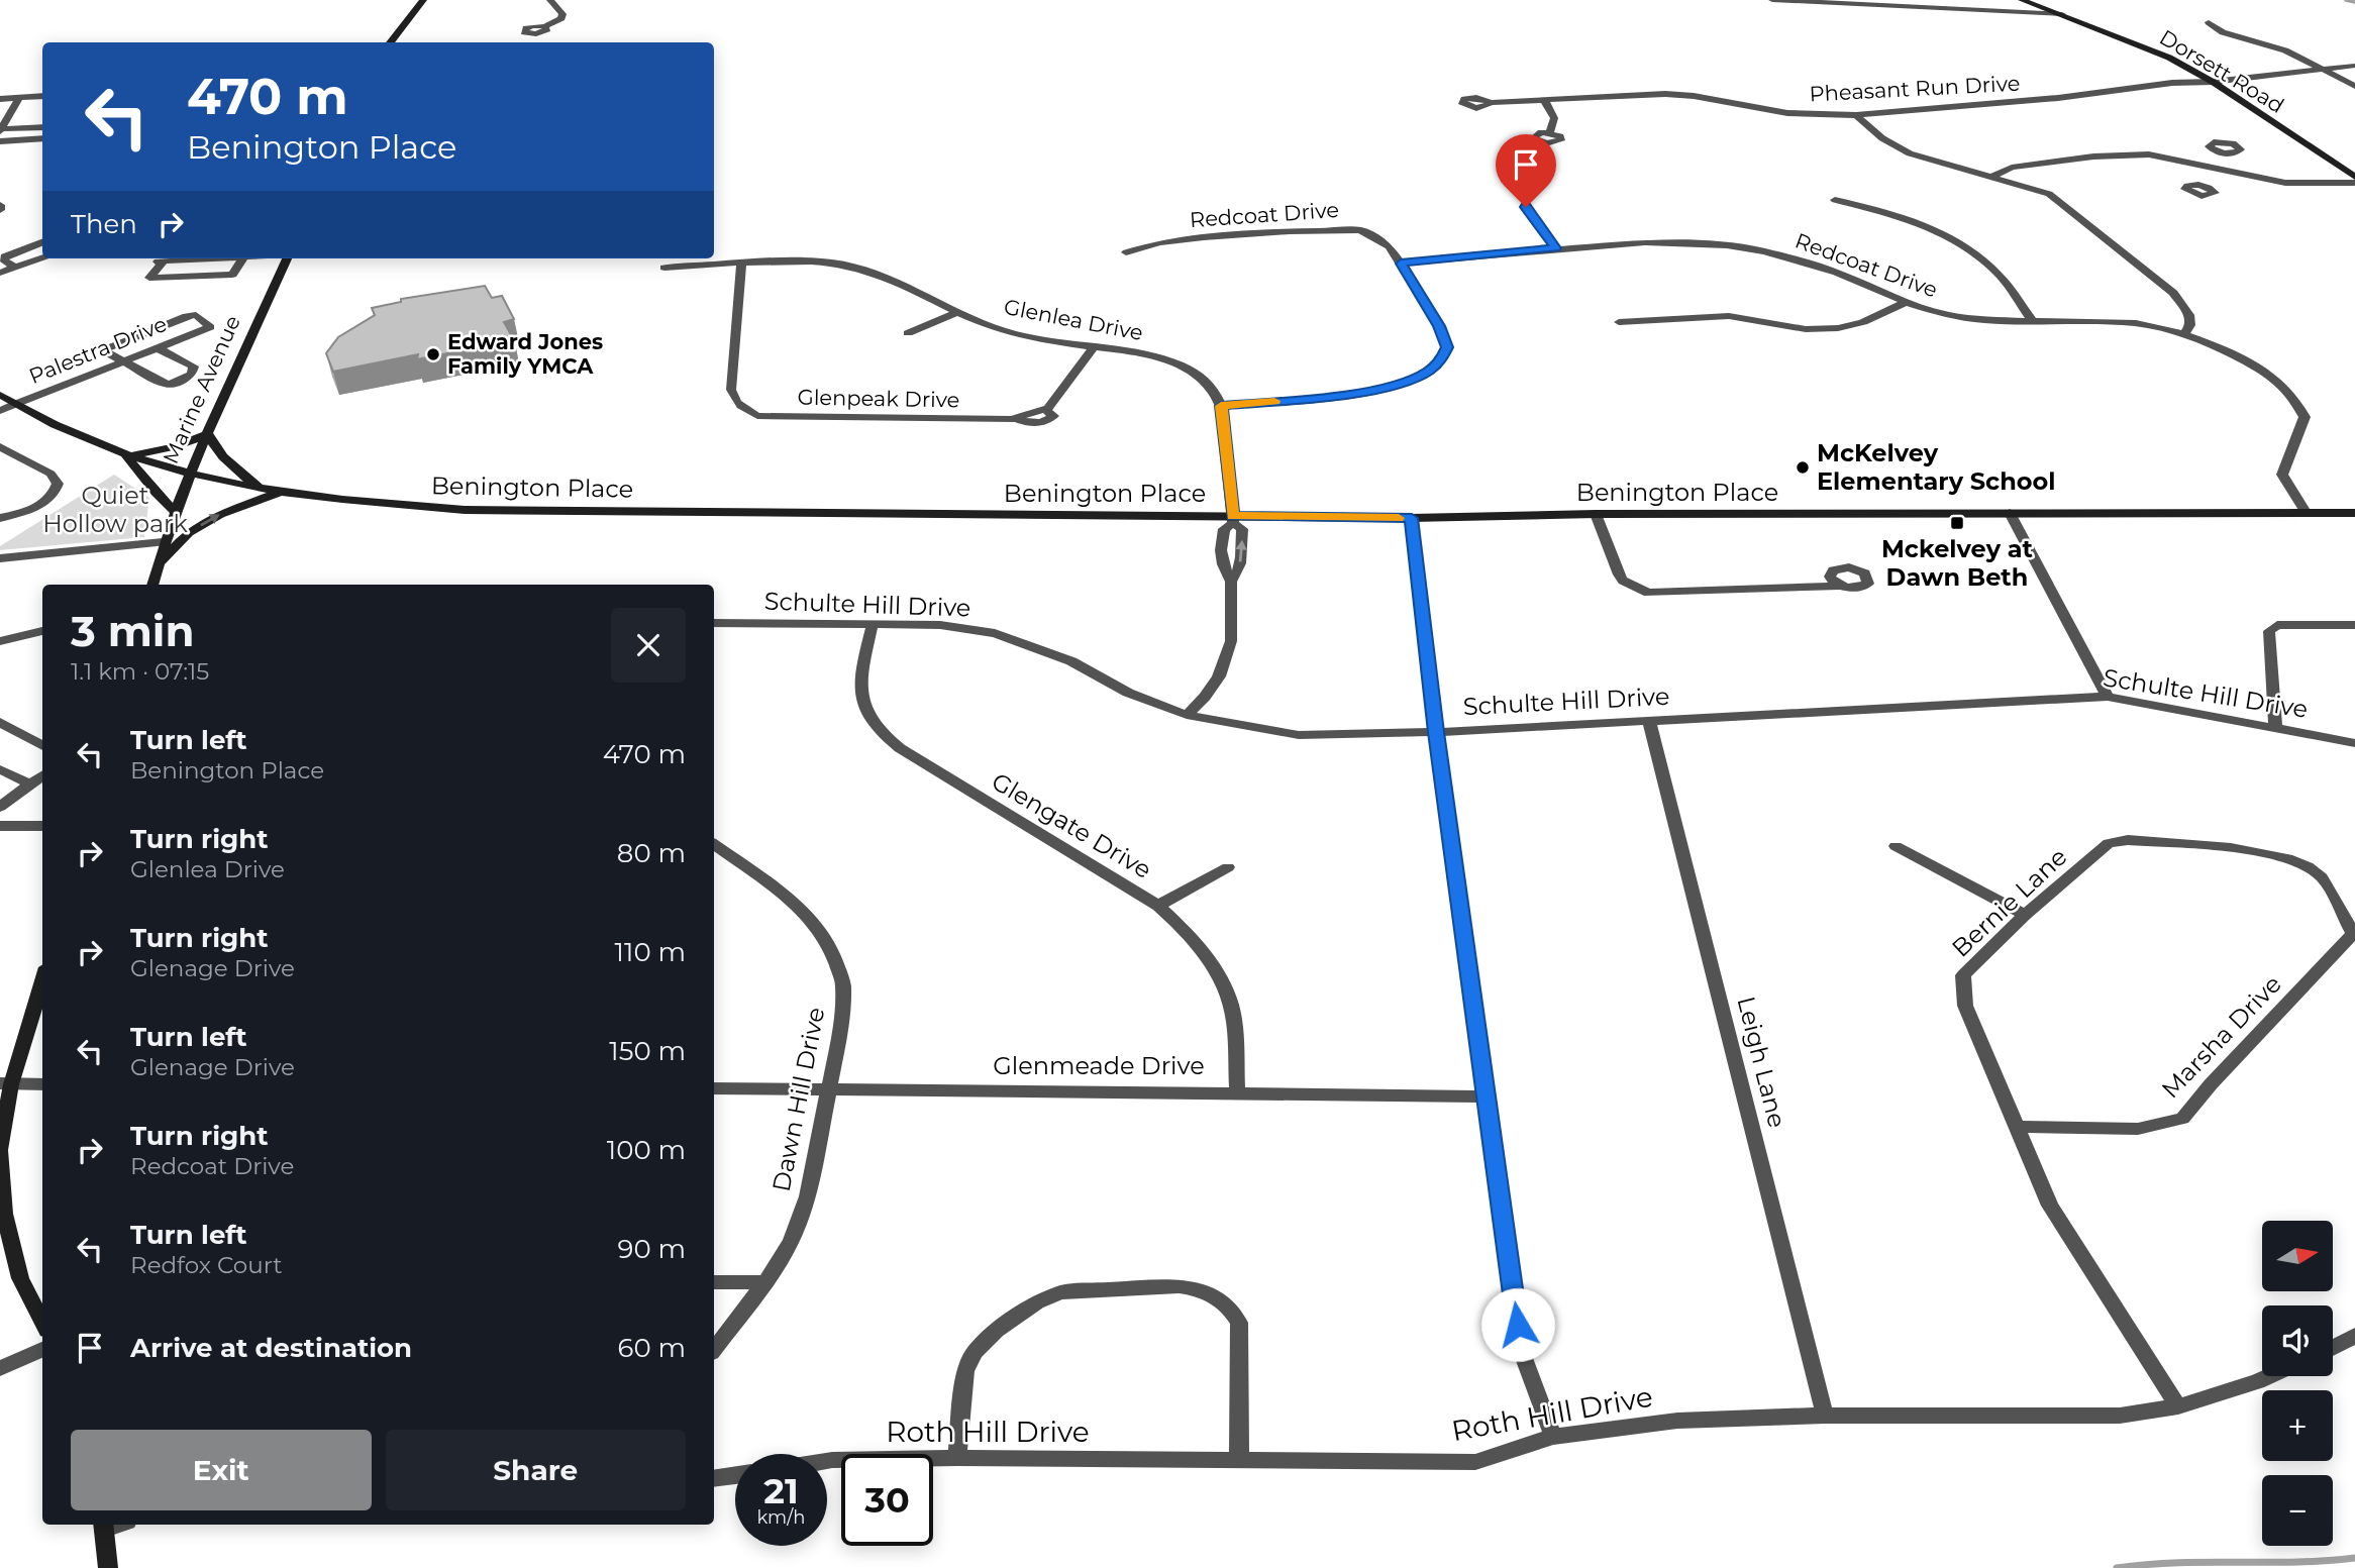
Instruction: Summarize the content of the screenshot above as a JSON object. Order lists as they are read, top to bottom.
{
  "streets": {
    "main road": ["Dorsett Road", "Marine Avenue", "Benington Place"],
    "street": [
      "Pheasant Run Drive",
      "Redcoat Drive",
      "Glenlea Drive",
      "Palestra Drive",
      "Glenpeak Drive",
      "Schulte Hill Drive",
      "Glengate Drive",
      "Bernie Lane",
      "Marsha Drive",
      "Leigh Lane",
      "Glenmeade Drive",
      "Dawn Hill Drive",
      "Roth Hill Drive"
    ]
  },
  "crossings": [
    ["Dorsett Road", "Pheasant Run Drive"],
    ["Redcoat Drive", "Benington Place"],
    ["Glenlea Drive", "Glenpeak Drive"],
    ["Palestra Drive", "Benington Place"],
    ["Marine Avenue", "Benington Place"],
    ["Schulte Hill Drive", "Glengate Drive"],
    ["Schulte Hill Drive", "Leigh Lane"],
    ["Glengate Drive", "Glenmeade Drive"],
    ["Bernie Lane", "Marsha Drive"],
    ["Bernie Lane", "Roth Hill Drive"],
    ["Leigh Lane", "Roth Hill Drive"],
    ["Glenmeade Drive", "Dawn Hill Drive"]
  ],
  "parks": ["Quiet Hollow park"],
  "places": {
    "other": ["Edward Jones Family YMCA", "McKelvey Elementary School"],
    "transit": ["Mckelvey at Dawn Beth"]
  },
  "north": "right",
  "page": {
    "turn": ["470 m", "Benington Place"],
    "then": "Then",
    "heading": ["3 min", "1.1 km · 07:15"],
    "list": [
      {
        "name": "Turn left",
        "note": "Benington Place",
        "value": "470 m"
      },
      {
        "name": "Turn right",
        "note": "Glenlea Drive",
        "value": "80 m"
      },
      {
        "name": "Turn right",
        "note": "Glenage Drive",
        "value": "110 m"
      },
      {
        "name": "Turn left",
        "note": "Glenage Drive",
        "value": "150 m"
      },
      {
        "name": "Turn right",
        "note": "Redcoat Drive",
        "value": "100 m"
      },
      {
        "name": "Turn left",
        "note": "Redfox Court",
        "value": "90 m"
      },
      {
        "name": "Arrive at destination",
        "value": "60 m"
      }
    ],
    "map_buttons": ["+", "−"],
    "buttons": ["Exit", "Share"],
    "speed": "21 km/h",
    "limit": "30"
  }
}
